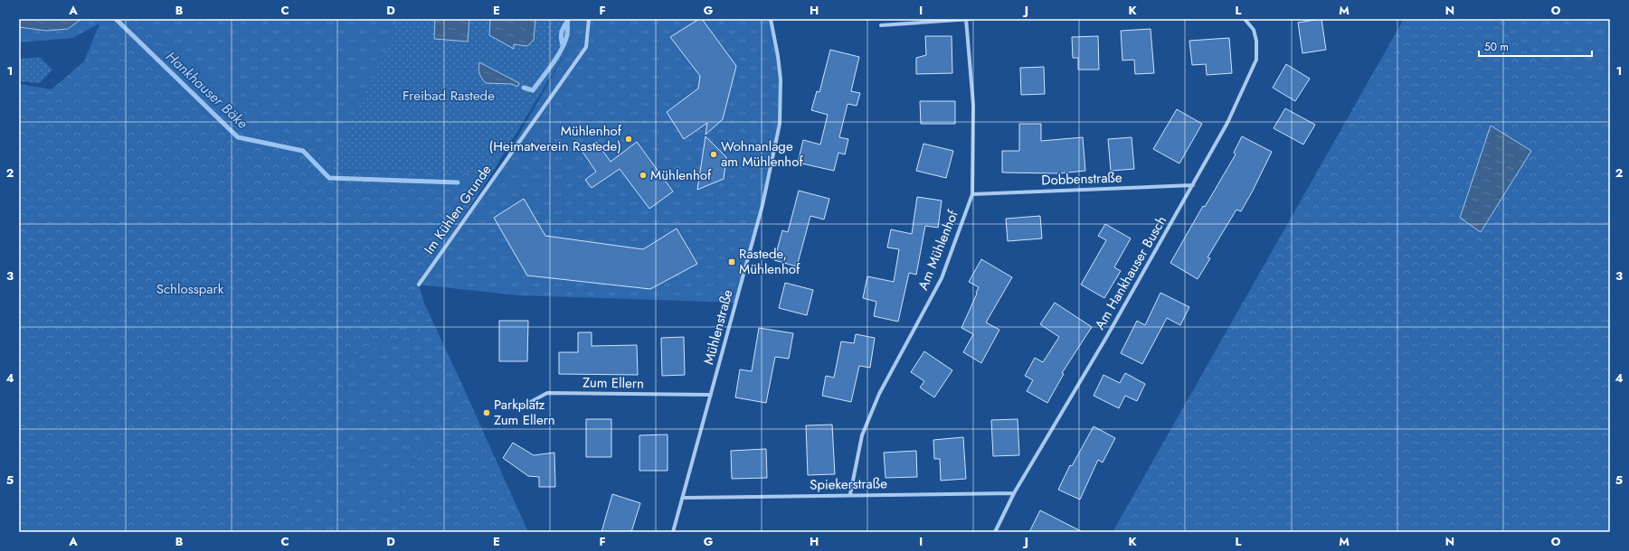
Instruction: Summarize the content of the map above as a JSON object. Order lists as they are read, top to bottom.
{
  "streets": {
    "street": [
      "Dobbenstraße",
      "Im Kühlen Grunde",
      "Am Mühlenhof",
      "Am Hankhauser Busch",
      "Mühlenstraße",
      "Zum Ellern",
      "Spiekerstraße"
    ]
  },
  "crossings": [
    ["Dobbenstraße", "Am Mühlenhof"],
    ["Dobbenstraße", "Am Hankhauser Busch"],
    ["Am Mühlenhof", "Spiekerstraße"],
    ["Am Hankhauser Busch", "Spiekerstraße"],
    ["Mühlenstraße", "Zum Ellern"],
    ["Mühlenstraße", "Spiekerstraße"]
  ],
  "water": ["Hankhauser Bäke"],
  "parks": ["Freibad Rastede", "Schlosspark"],
  "places": {
    "other": [
      "Mühlenhof (Heimatverein Rastede)",
      "Wohnanlage am Mühlenhof",
      "Mühlenhof",
      "Parkplatz Zum Ellern"
    ],
    "transit": ["Rastede, Mühlenhof"]
  },
  "scale_bar": "50 m",
  "grid": {
    "columns": [
      "A",
      "B",
      "C",
      "D",
      "E",
      "F",
      "G",
      "H",
      "I",
      "J",
      "K",
      "L",
      "M",
      "N",
      "O"
    ],
    "rows": [
      "1",
      "2",
      "3",
      "4",
      "5"
    ]
  }
}
